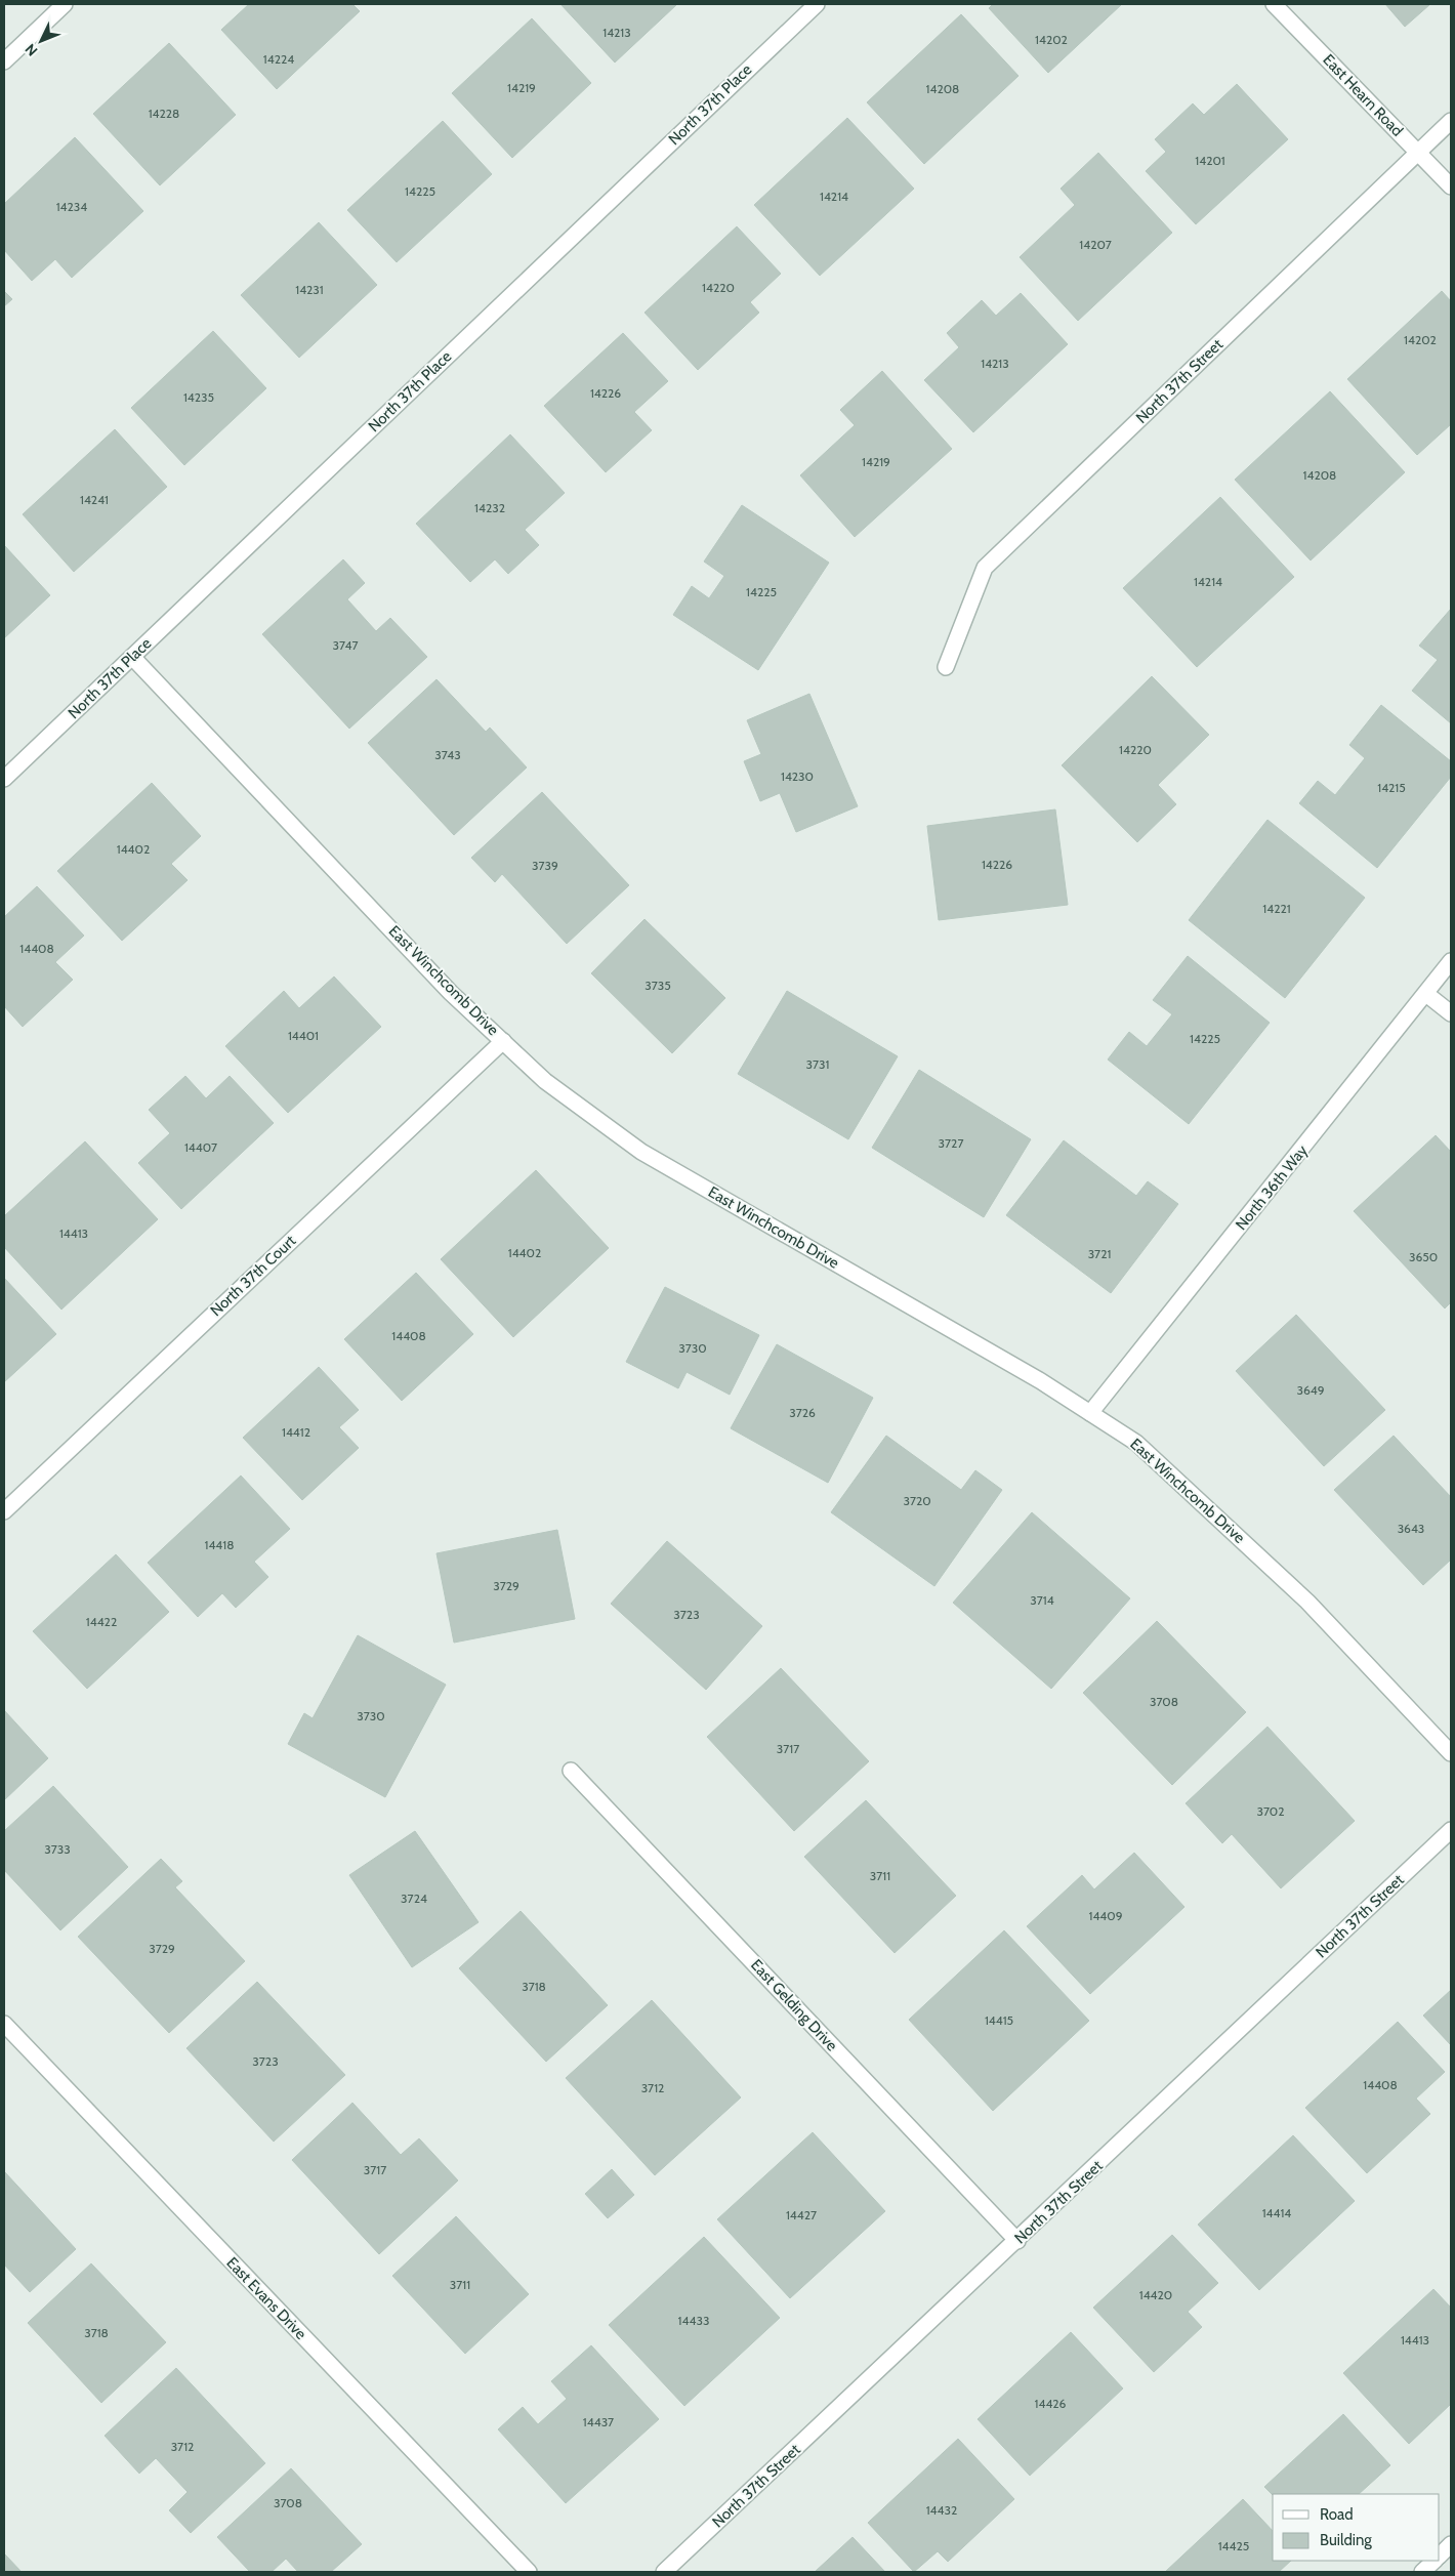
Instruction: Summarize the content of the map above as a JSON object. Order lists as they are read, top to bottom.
{
  "streets": {
    "street": [
      "East Hearn Road",
      "North 37th Place",
      "North 37th Street",
      "East Winchcomb Drive",
      "North 36th Way",
      "North 37th Court",
      "East Gelding Drive",
      "East Evans Drive"
    ]
  },
  "crossings": [
    ["East Hearn Road", "North 37th Street"],
    ["North 37th Place", "East Winchcomb Drive"],
    ["North 37th Street", "East Gelding Drive"],
    ["East Winchcomb Drive", "North 36th Way"],
    ["East Winchcomb Drive", "North 37th Court"]
  ],
  "house_numbers": [
    "14213",
    "14202",
    "14224",
    "14219",
    "14208",
    "14228",
    "14201",
    "14225",
    "14214",
    "14234",
    "14207",
    "14220",
    "14231",
    "14202",
    "14213",
    "14226",
    "14235",
    "14219",
    "14208",
    "14241",
    "14232",
    "14214",
    "14225",
    "3747",
    "14220",
    "3743",
    "14230",
    "14215",
    "14402",
    "14226",
    "3739",
    "14221",
    "14408",
    "3735",
    "14401",
    "14225",
    "3731",
    "3727",
    "14407",
    "14413",
    "14402",
    "3721",
    "3650",
    "14408",
    "3730",
    "3649",
    "3726",
    "14412",
    "3720",
    "3643",
    "14418",
    "3729",
    "3714",
    "3723",
    "14422",
    "3708",
    "3730",
    "3717",
    "3702",
    "3733",
    "3711",
    "3724",
    "14409",
    "3729",
    "3718",
    "14415",
    "3723",
    "14408",
    "3712",
    "3717",
    "14414",
    "14427",
    "3711",
    "14420",
    "14433",
    "3718",
    "14413",
    "14426",
    "14437",
    "3712",
    "3708",
    "14432",
    "14425"
  ],
  "legend": ["Road", "Building"],
  "north": "bottom left"
}
